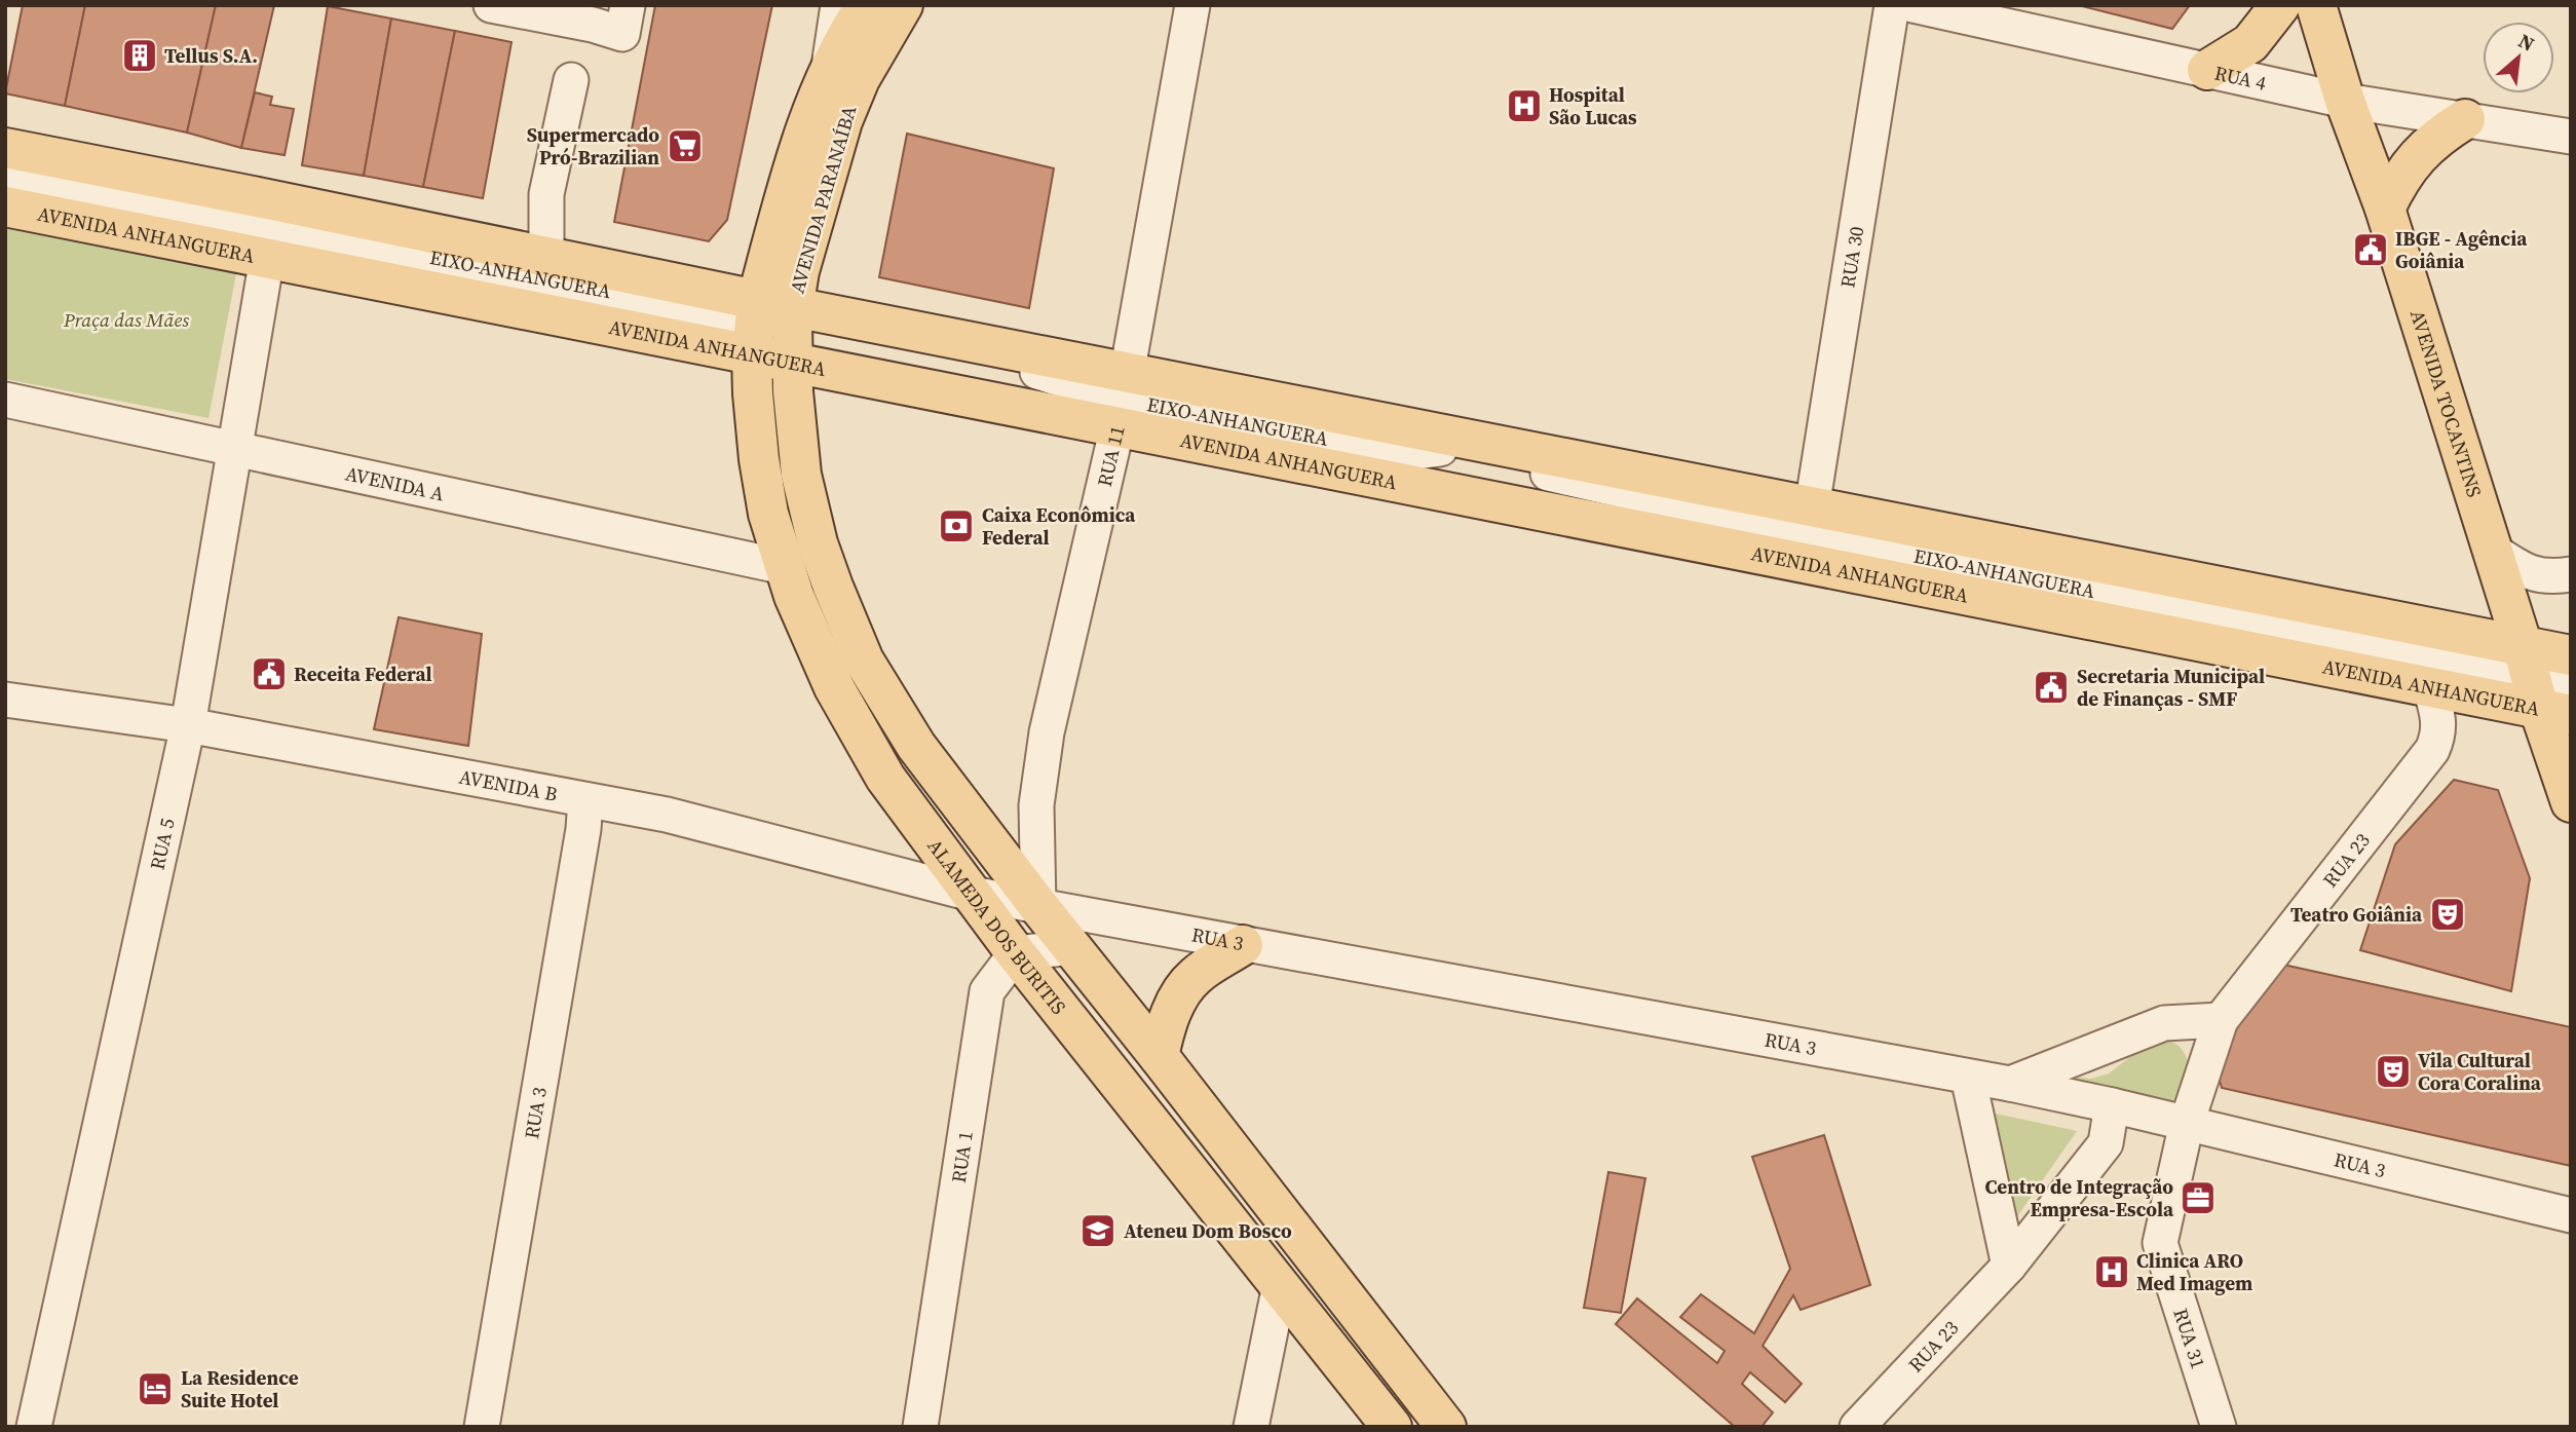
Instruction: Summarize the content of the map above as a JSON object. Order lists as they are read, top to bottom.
{
  "streets": {
    "main road": [
      "AVENIDA PARANAÍBA",
      "AVENIDA ANHANGUERA",
      "AVENIDA TOCANTINS",
      "ALAMEDA DOS BURITIS"
    ],
    "street": [
      "RUA 4",
      "RUA 30",
      "EIXO-ANHANGUERA",
      "RUA 11",
      "AVENIDA A",
      "AVENIDA B",
      "RUA 5",
      "RUA 23",
      "RUA 3",
      "RUA 1",
      "RUA 31"
    ]
  },
  "crossings": [
    ["RUA 4", "AVENIDA TOCANTINS"],
    ["AVENIDA PARANAÍBA", "AVENIDA ANHANGUERA"],
    ["AVENIDA PARANAÍBA", "EIXO-ANHANGUERA"],
    ["AVENIDA PARANAÍBA", "ALAMEDA DOS BURITIS"],
    ["AVENIDA ANHANGUERA", "RUA 30"],
    ["AVENIDA ANHANGUERA", "EIXO-ANHANGUERA"],
    ["AVENIDA ANHANGUERA", "AVENIDA TOCANTINS"],
    ["AVENIDA ANHANGUERA", "RUA 11"],
    ["AVENIDA ANHANGUERA", "RUA 5"],
    ["AVENIDA ANHANGUERA", "RUA 23"],
    ["AVENIDA ANHANGUERA", "ALAMEDA DOS BURITIS"],
    ["EIXO-ANHANGUERA", "RUA 11"],
    ["EIXO-ANHANGUERA", "ALAMEDA DOS BURITIS"],
    ["RUA 11", "AVENIDA B"],
    ["RUA 11", "ALAMEDA DOS BURITIS"],
    ["RUA 11", "RUA 3"],
    ["AVENIDA A", "RUA 5"],
    ["AVENIDA A", "ALAMEDA DOS BURITIS"],
    ["AVENIDA B", "RUA 5"],
    ["AVENIDA B", "ALAMEDA DOS BURITIS"],
    ["AVENIDA B", "RUA 3"],
    ["RUA 23", "RUA 3"],
    ["RUA 23", "RUA 31"],
    ["ALAMEDA DOS BURITIS", "RUA 3"],
    ["ALAMEDA DOS BURITIS", "RUA 1"],
    ["RUA 3", "RUA 31"]
  ],
  "parks": ["Praça das Mães"],
  "places": {
    "building": ["Tellus S.A."],
    "hospital": ["Hospital São Lucas", "Clinica ARO Med Imagem"],
    "supermarket": ["Supermercado Pró-Brazilian"],
    "public building": ["IBGE - Agência Goiânia", "Receita Federal", "Secretaria Municipal de Finanças - SMF"],
    "bank": ["Caixa Econômica Federal"],
    "theatre": ["Teatro Goiânia", "Vila Cultural Cora Coralina"],
    "office": ["Centro de Integração Empresa-Escola"],
    "school or university": ["Ateneu Dom Bosco"],
    "hotel": ["La Residence Suite Hotel"]
  },
  "north": "top right"
}
